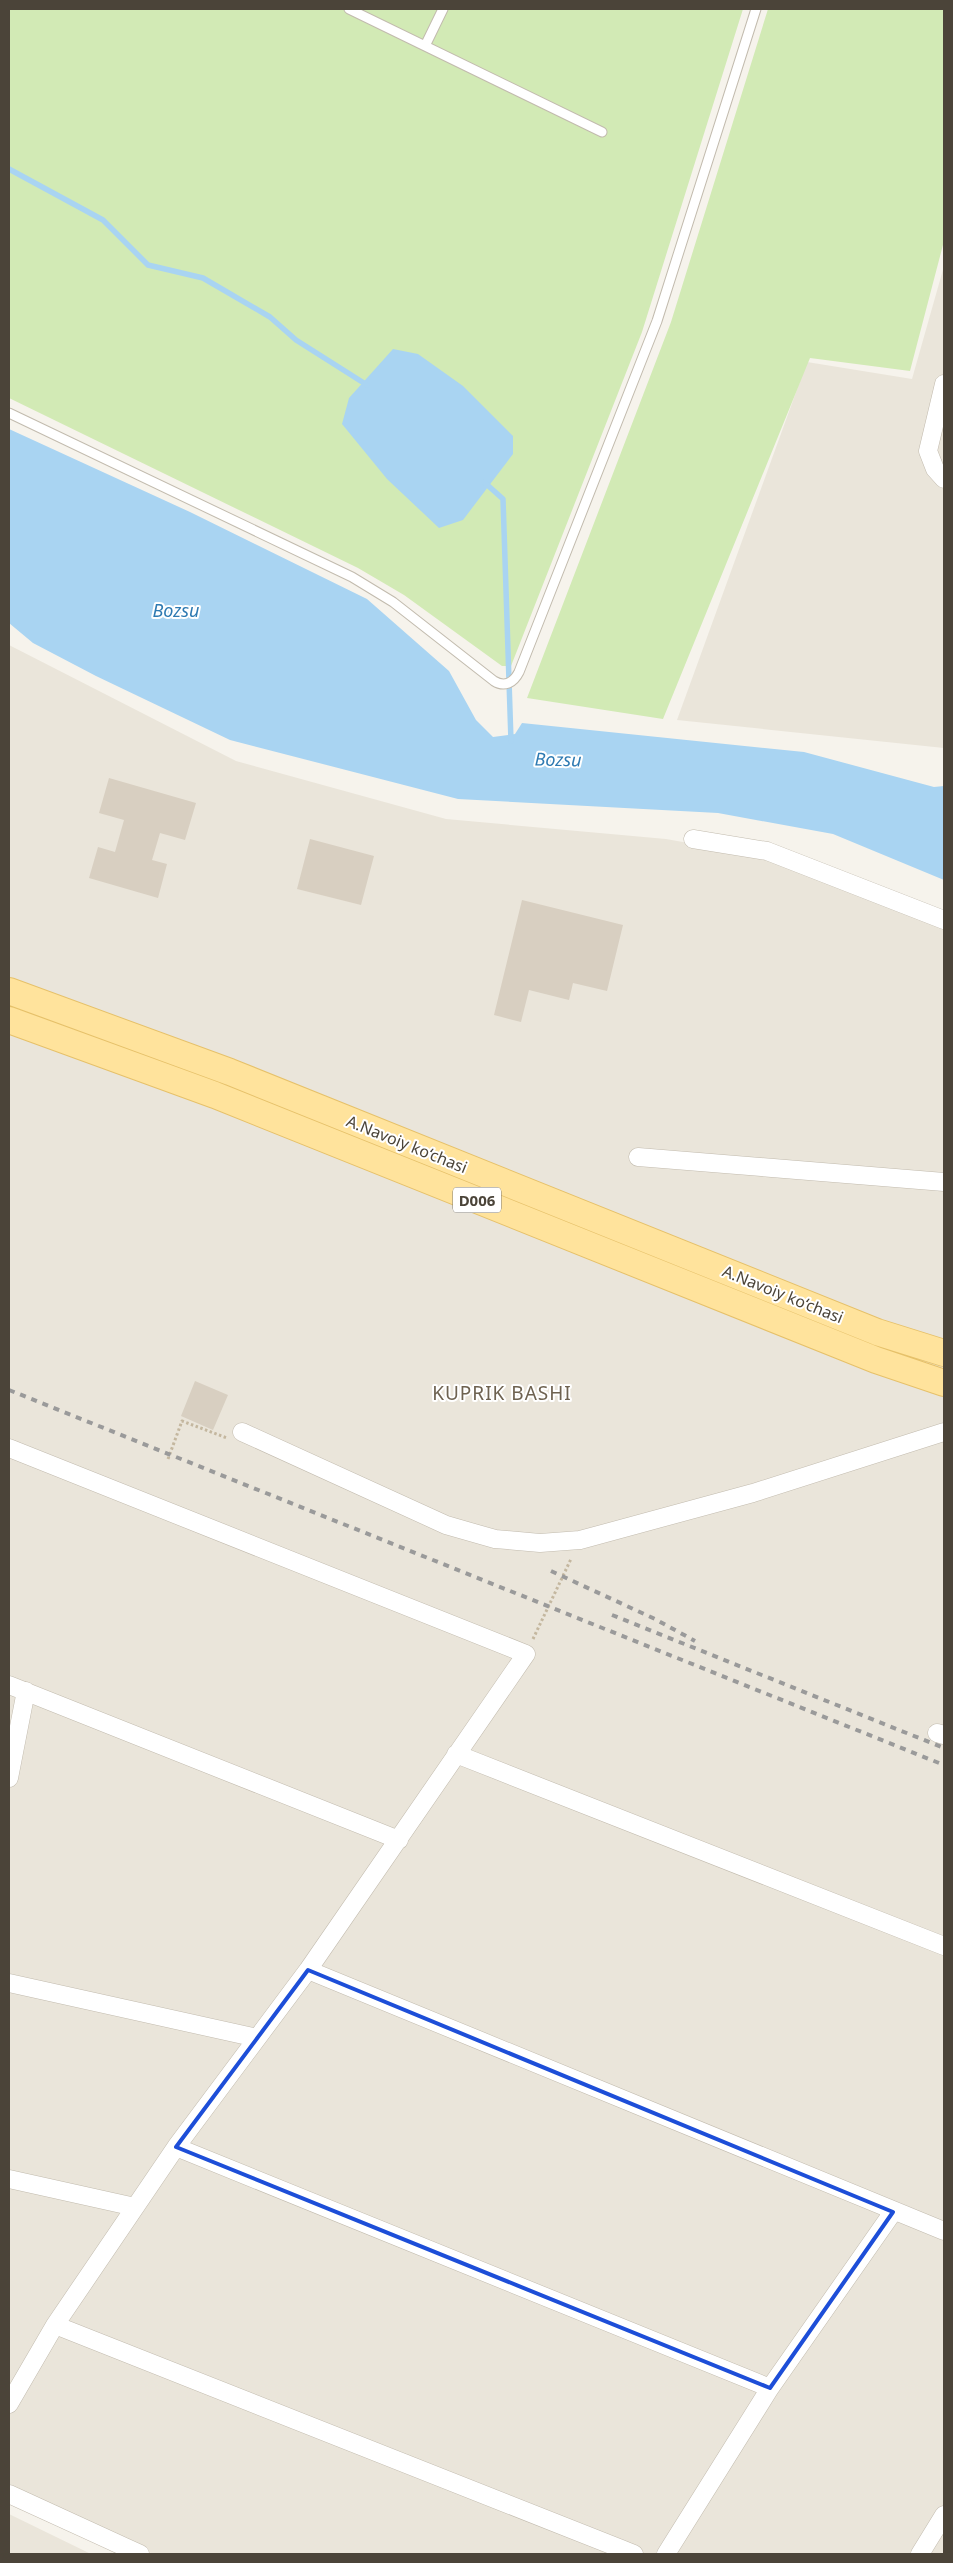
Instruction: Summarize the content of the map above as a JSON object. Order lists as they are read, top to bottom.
{
  "streets": {
    "main road": ["A.Navoiy ko‘chasi", "D006"]
  },
  "districts": ["KUPRIK BASHI"],
  "water": ["Bozsu"]
}
